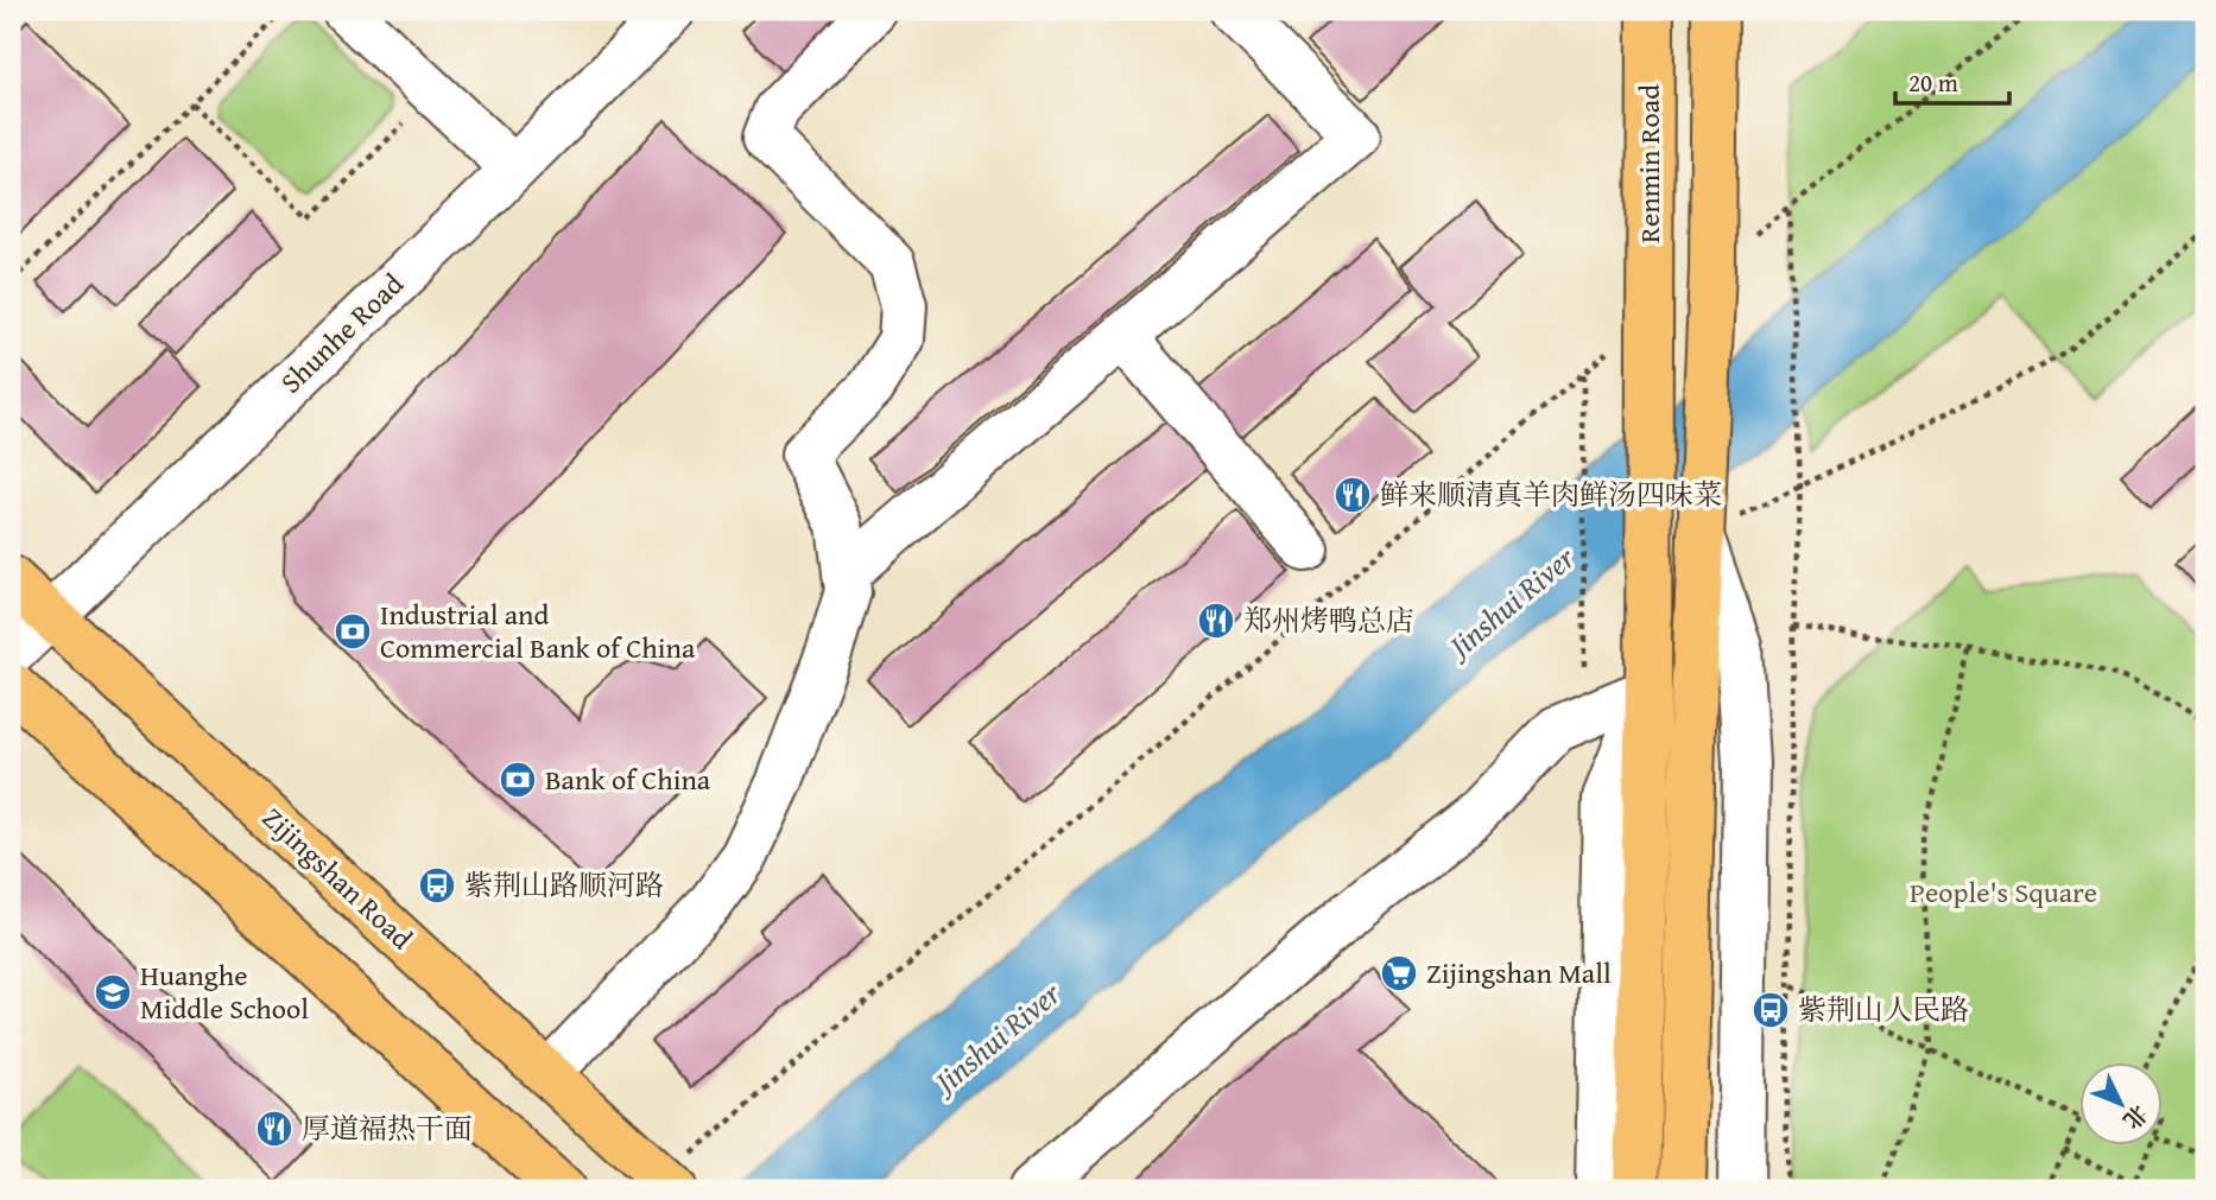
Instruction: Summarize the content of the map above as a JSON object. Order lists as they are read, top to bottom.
{
  "streets": {
    "main road": ["Renmin Road", "Zijingshan Road"],
    "street": ["Shunhe Road"]
  },
  "crossings": [
    ["Shunhe Road", "Zijingshan Road"]
  ],
  "water": ["Jinshui River"],
  "parks": ["People's Square"],
  "places": {
    "restaurant": ["鲜来顺清真羊肉鲜汤四味菜", "郑州烤鸭总店", "厚道福热干面"],
    "bank": ["Industrial and Commercial Bank of China", "Bank of China"],
    "bus stop": ["紫荆山路顺河路", "紫荆山人民路"],
    "supermarket": ["Zijingshan Mall"],
    "school or university": ["Huanghe Middle School"]
  },
  "scale_bar": "20 m",
  "north": "bottom right"
}
